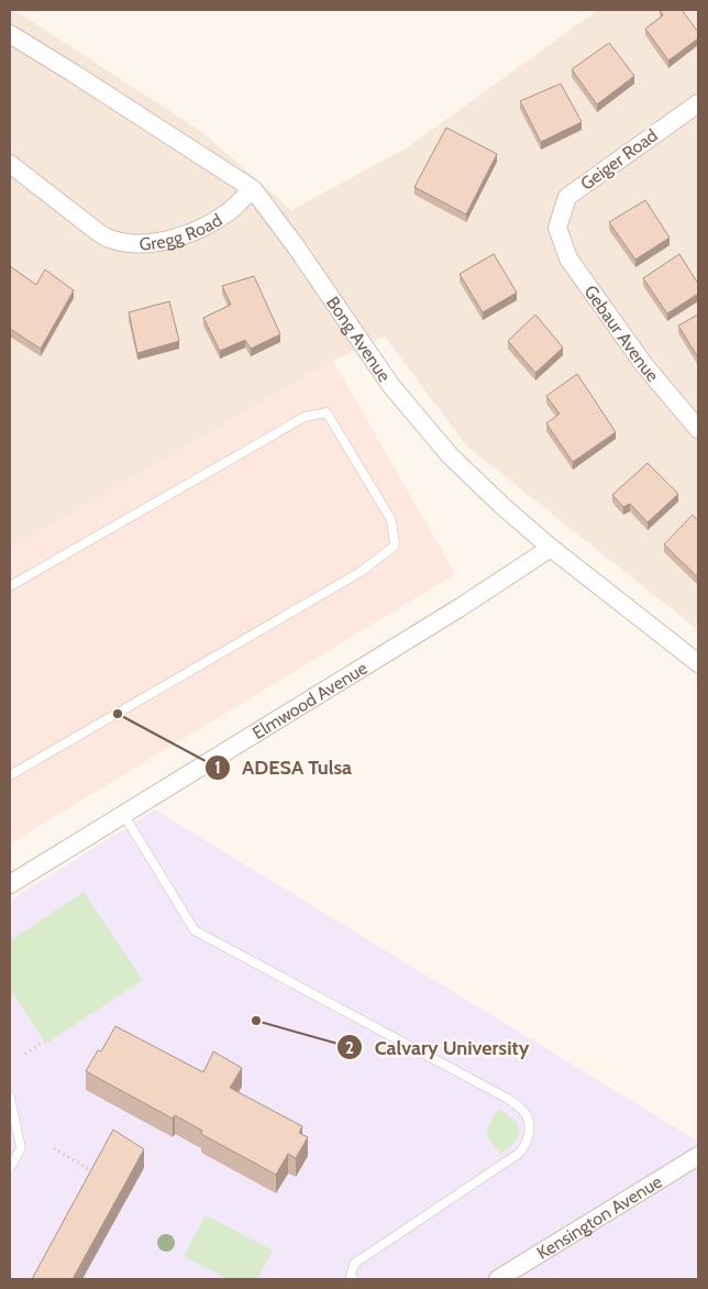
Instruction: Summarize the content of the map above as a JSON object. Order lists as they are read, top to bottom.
{
  "streets": {
    "street": [
      "Geiger Road",
      "Gregg Road",
      "Gebaur Avenue",
      "Bong Avenue",
      "Elmwood Avenue",
      "Kensington Avenue"
    ]
  },
  "crossings": [
    ["Geiger Road", "Gebaur Avenue"],
    ["Gregg Road", "Bong Avenue"],
    ["Bong Avenue", "Elmwood Avenue"]
  ],
  "places": ["ADESA Tulsa", "Calvary University"]
}
